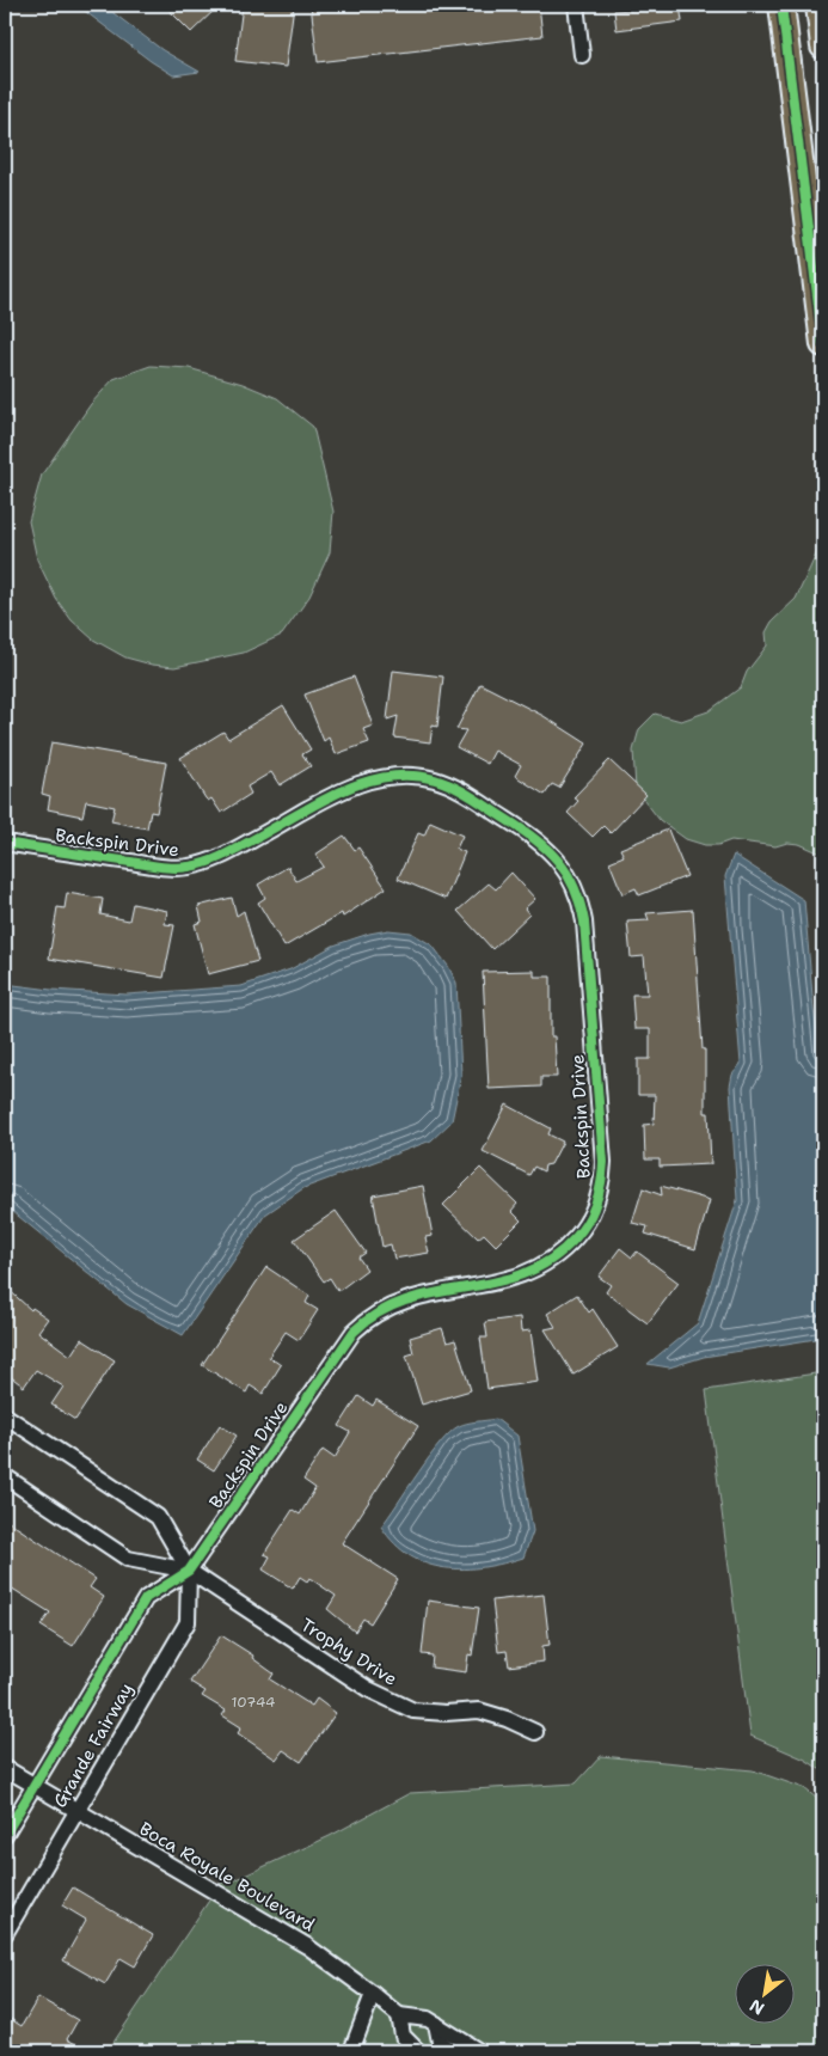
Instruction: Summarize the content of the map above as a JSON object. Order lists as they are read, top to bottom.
{
  "streets": {
    "street": [
      "Backspin Drive",
      "Trophy Drive",
      "Grande Fairway",
      "Boca Royale Boulevard"
    ]
  },
  "crossings": [
    ["Backspin Drive", "Trophy Drive"],
    ["Backspin Drive", "Grande Fairway"],
    ["Backspin Drive", "Boca Royale Boulevard"],
    ["Trophy Drive", "Grande Fairway"],
    ["Grande Fairway", "Boca Royale Boulevard"]
  ],
  "house_numbers": ["10744"],
  "north": "bottom left"
}
